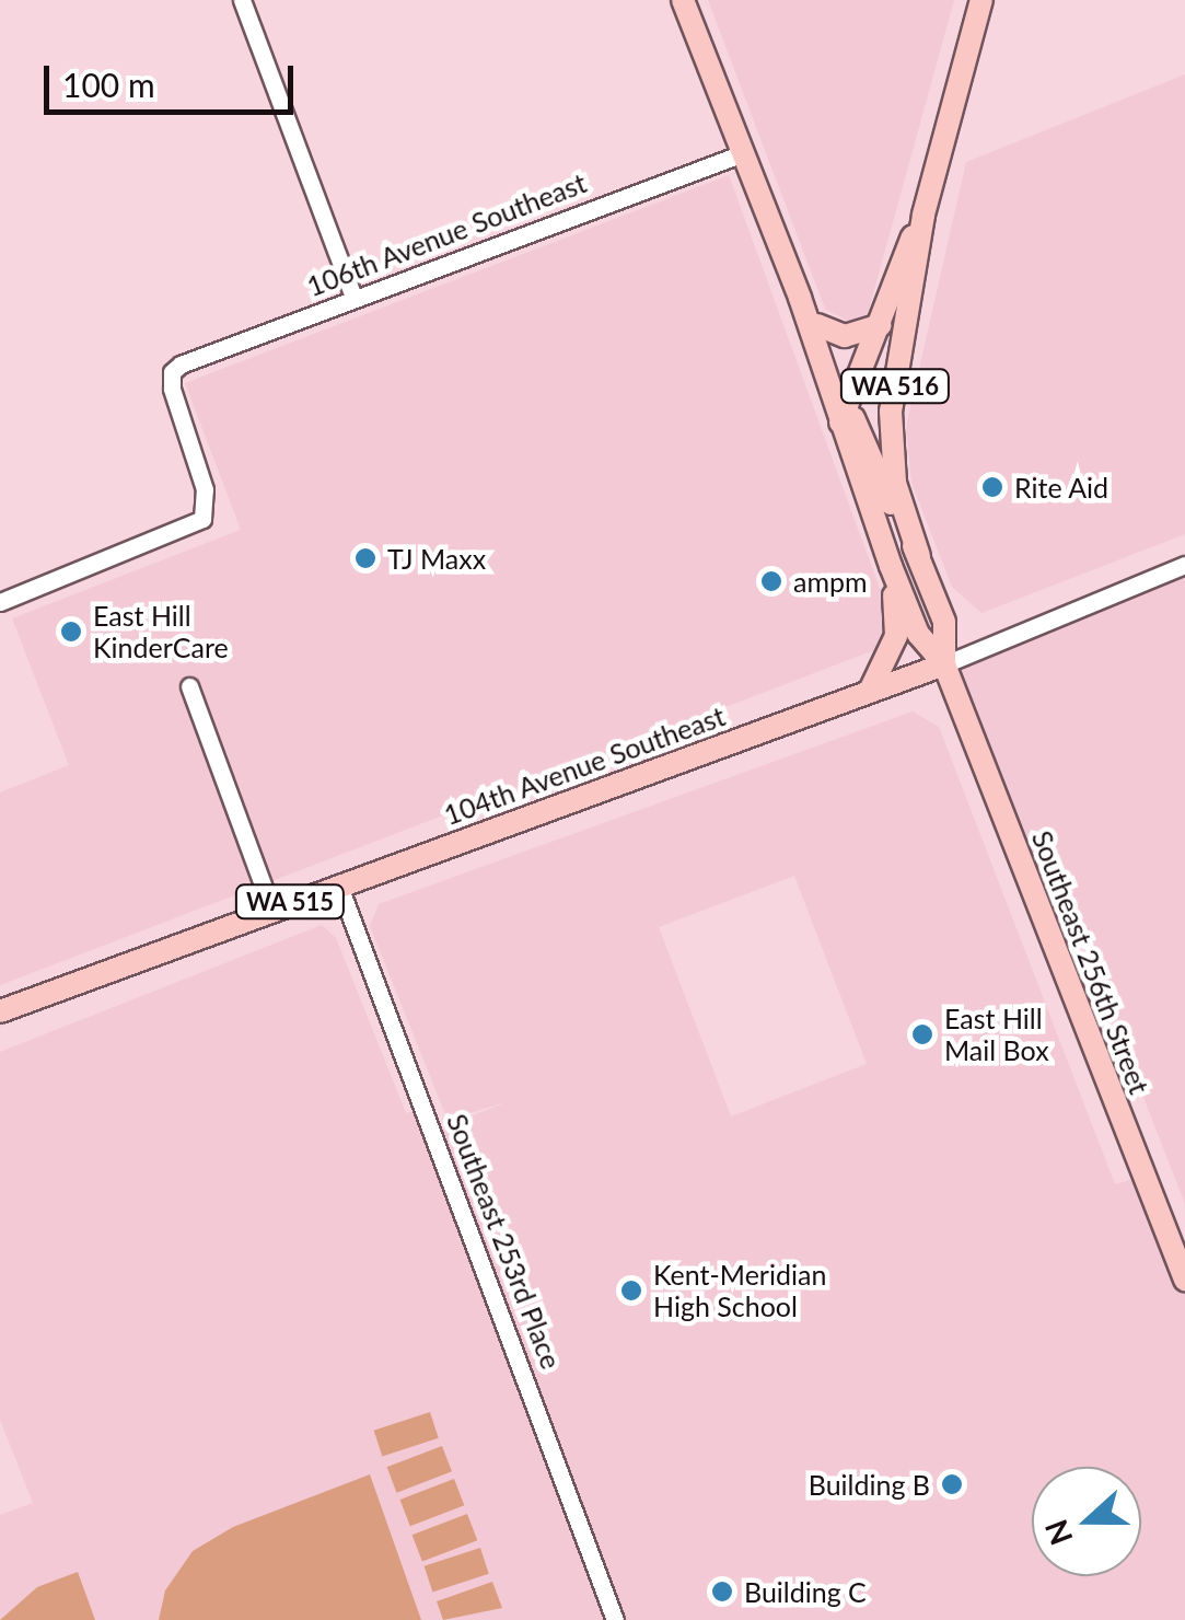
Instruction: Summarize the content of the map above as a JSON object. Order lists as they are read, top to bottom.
{
  "streets": {
    "main road": [
      "WA 516",
      "104th Avenue Southeast",
      "WA 515",
      "Southeast 256th Street"
    ],
    "street": ["106th Avenue Southeast", "Southeast 253rd Place"]
  },
  "crossings": [
    ["106th Avenue Southeast", "Southeast 256th Street"],
    ["WA 516", "Southeast 256th Street"],
    ["104th Avenue Southeast", "Southeast 256th Street"],
    ["104th Avenue Southeast", "Southeast 253rd Place"]
  ],
  "places": [
    "Rite Aid",
    "TJ Maxx",
    "ampm",
    "East Hill KinderCare",
    "East Hill Mail Box",
    "Kent-Meridian High School",
    "Building B",
    "Building C"
  ],
  "scale_bar": "100 m",
  "north": "left"
}
